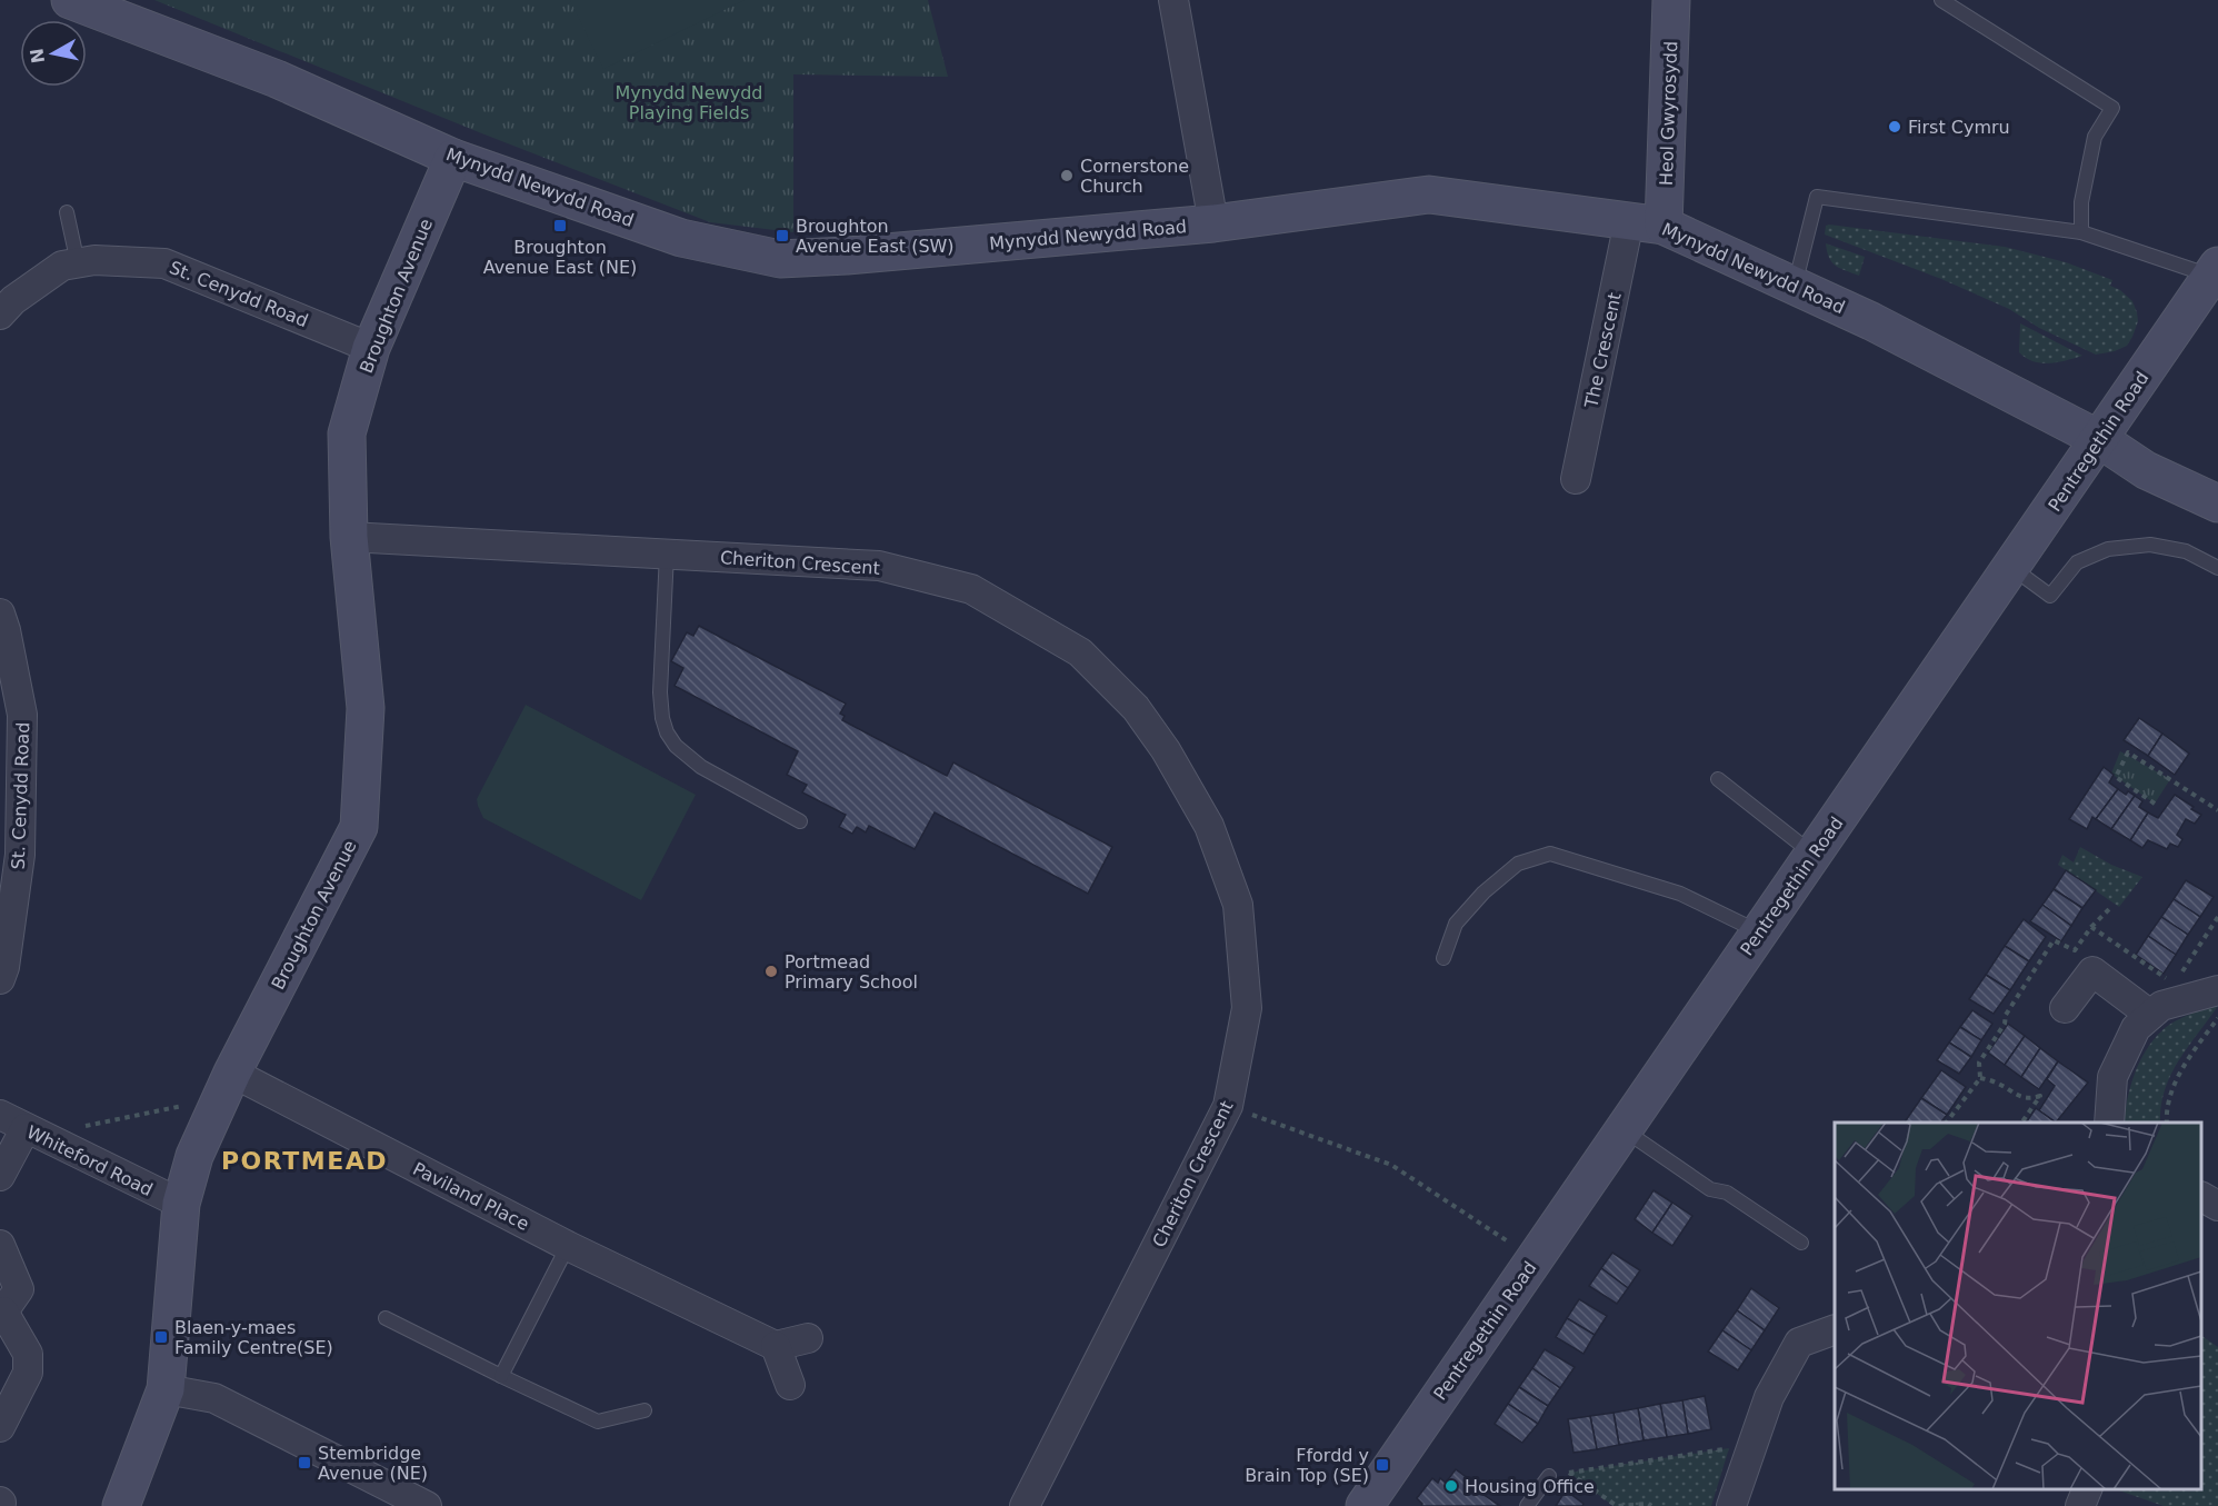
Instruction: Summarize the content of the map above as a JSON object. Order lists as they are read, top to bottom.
{
  "streets": {
    "street": [
      "Heol Gwyrosydd",
      "Mynydd Newydd Road",
      "St. Cenydd Road",
      "Broughton Avenue",
      "The Crescent",
      "Pentregethin Road",
      "Cheriton Crescent",
      "Whiteford Road",
      "Paviland Place"
    ]
  },
  "crossings": [
    ["Heol Gwyrosydd", "Mynydd Newydd Road"],
    ["Heol Gwyrosydd", "The Crescent"],
    ["Mynydd Newydd Road", "Broughton Avenue"],
    ["Mynydd Newydd Road", "The Crescent"],
    ["Mynydd Newydd Road", "Pentregethin Road"],
    ["St. Cenydd Road", "Broughton Avenue"],
    ["Broughton Avenue", "Cheriton Crescent"],
    ["Broughton Avenue", "Whiteford Road"],
    ["Broughton Avenue", "Paviland Place"]
  ],
  "districts": ["PORTMEAD"],
  "parks": ["Mynydd Newydd Playing Fields"],
  "places": {
    "other": [
      "First Cymru",
      "Cornerstone Church",
      "Portmead Primary School",
      "Housing Office"
    ],
    "transit": [
      "Broughton Avenue East (NE)",
      "Broughton Avenue East (SW)",
      "Blaen-y-maes Family Centre(SE)",
      "Stembridge Avenue (NE)",
      "Ffordd y Brain Top (SE)"
    ]
  },
  "north": "left"
}
